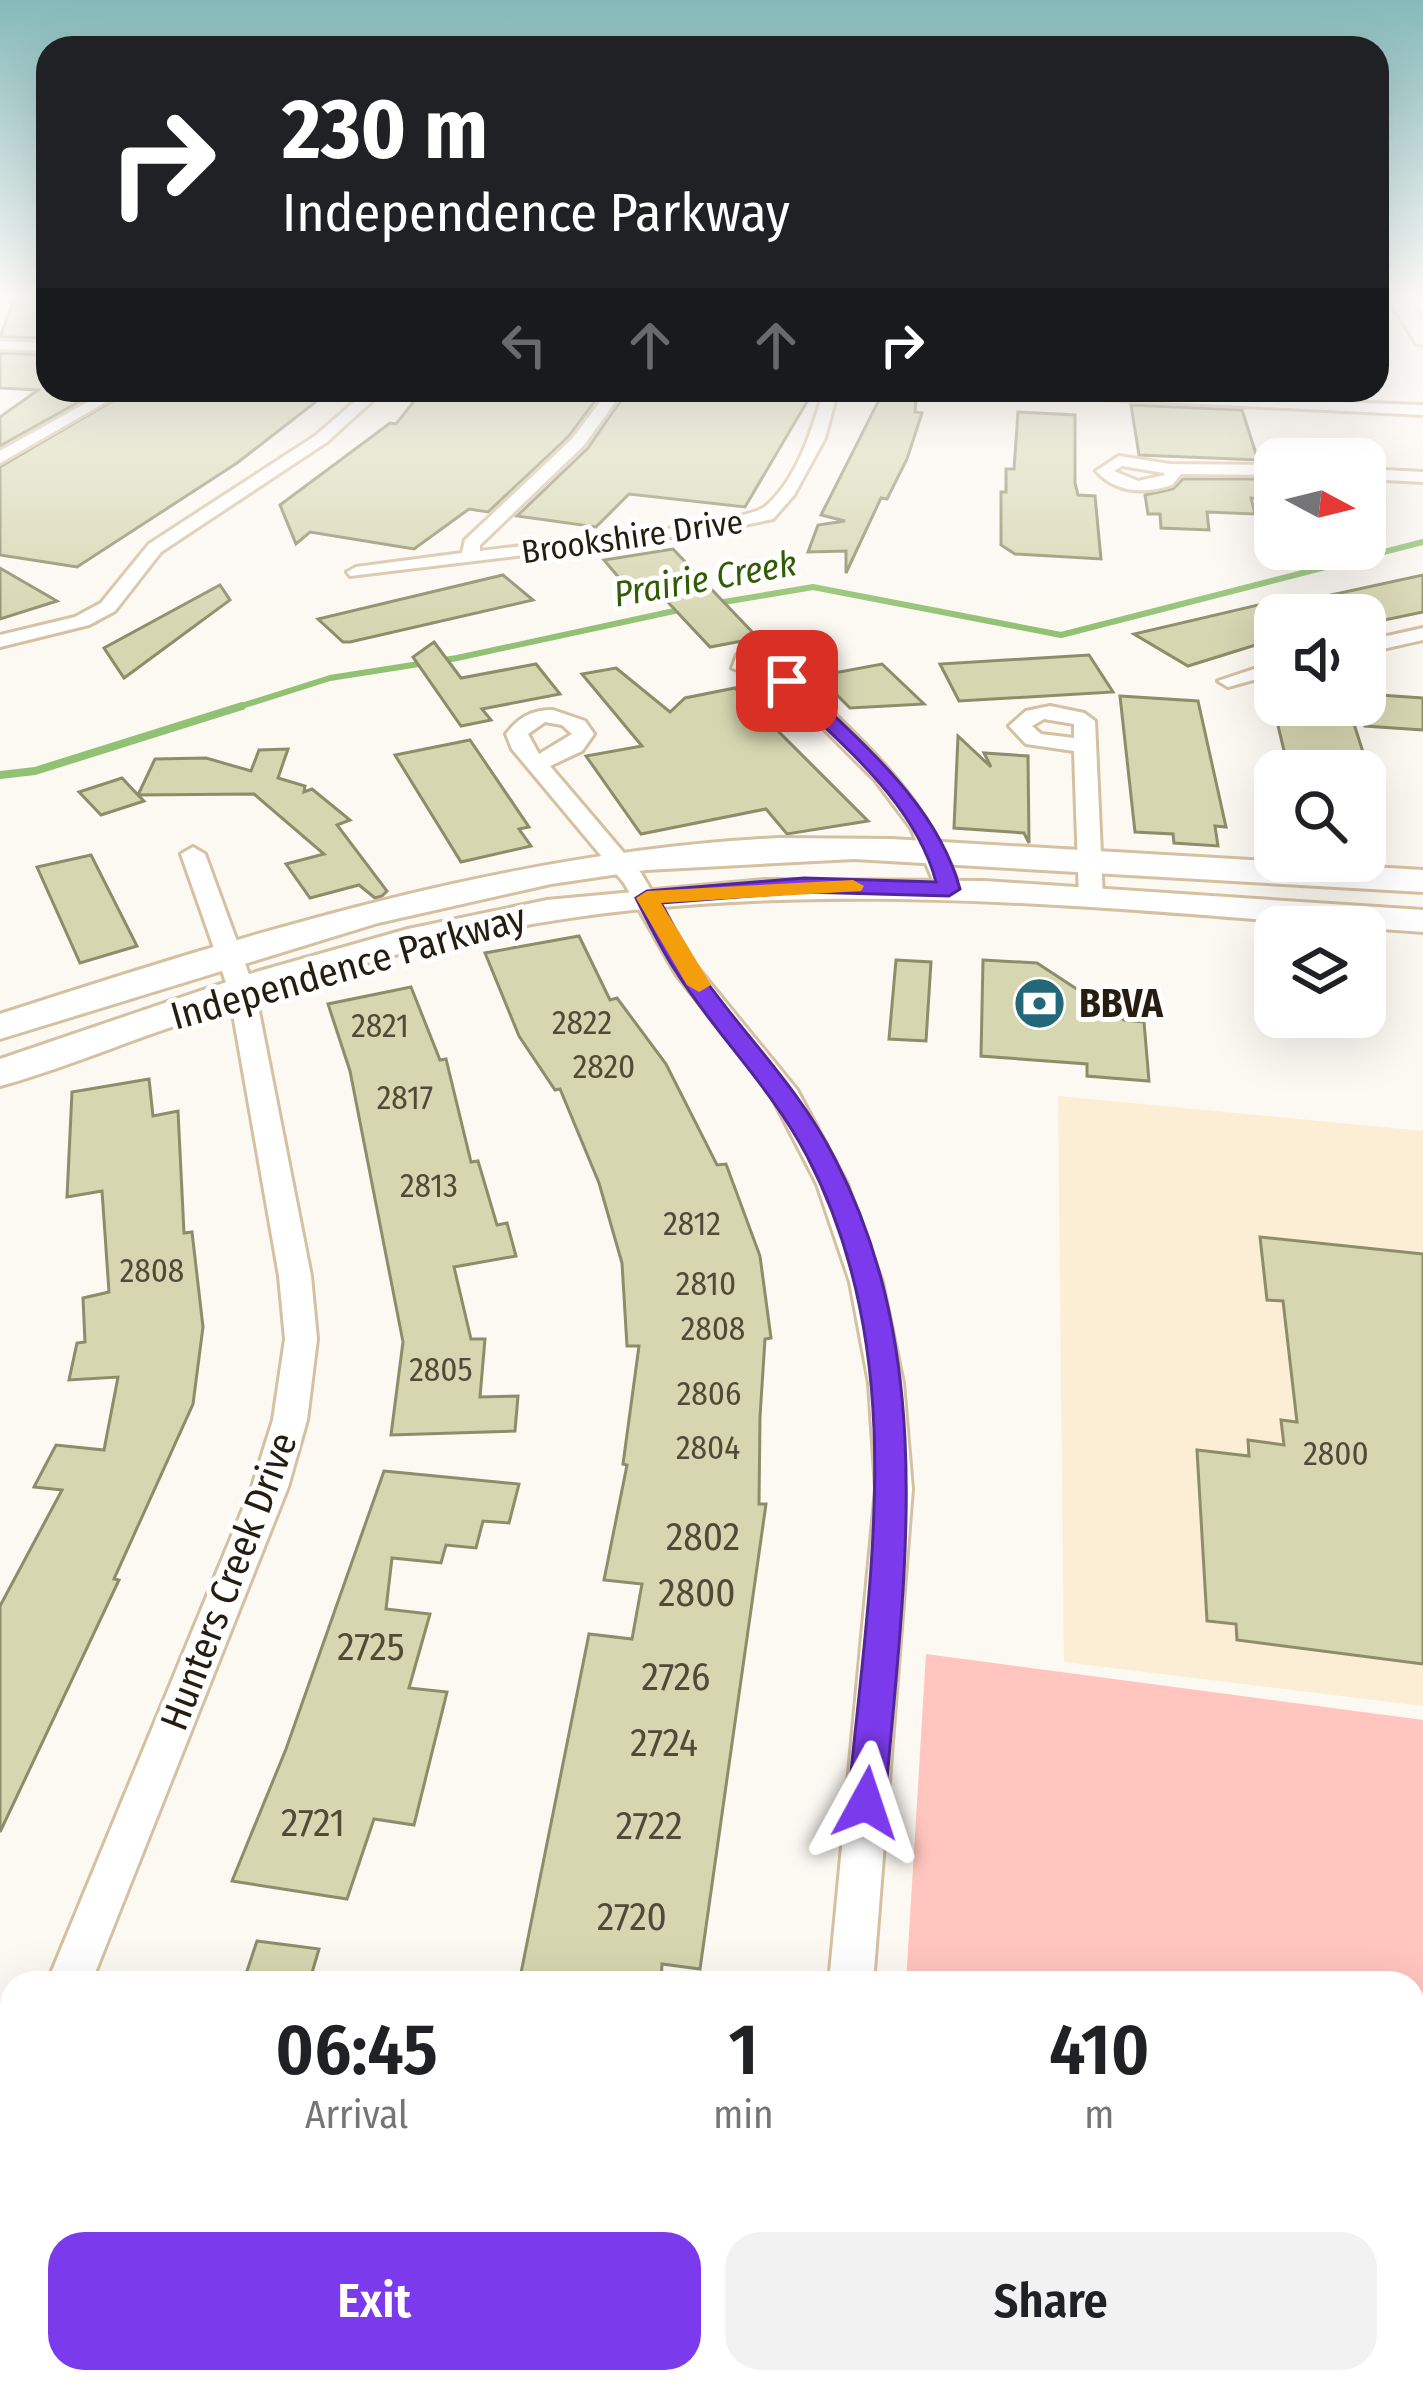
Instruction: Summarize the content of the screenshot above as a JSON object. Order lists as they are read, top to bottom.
{
  "streets": {
    "main road": ["Independence Parkway"],
    "street": ["Brookshire Drive", "Hunters Creek Drive"]
  },
  "crossings": [
    ["Independence Parkway", "Hunters Creek Drive"]
  ],
  "water": ["Prairie Creek"],
  "places": {
    "bank": ["BBVA"]
  },
  "house_numbers": [
    "2822",
    "2821",
    "2820",
    "2817",
    "2813",
    "2812",
    "2808",
    "2810",
    "2808",
    "2805",
    "2806",
    "2804",
    "2800",
    "2802",
    "2800",
    "2725",
    "2726",
    "2724",
    "2721",
    "2722",
    "2720"
  ],
  "north": "right",
  "page": {
    "turn": ["230 m", "Independence Parkway"],
    "eta": [
      "06:45",
      "Arrival",
      "1",
      "min",
      "410",
      "m"
    ],
    "buttons": ["Exit", "Share"]
  }
}
